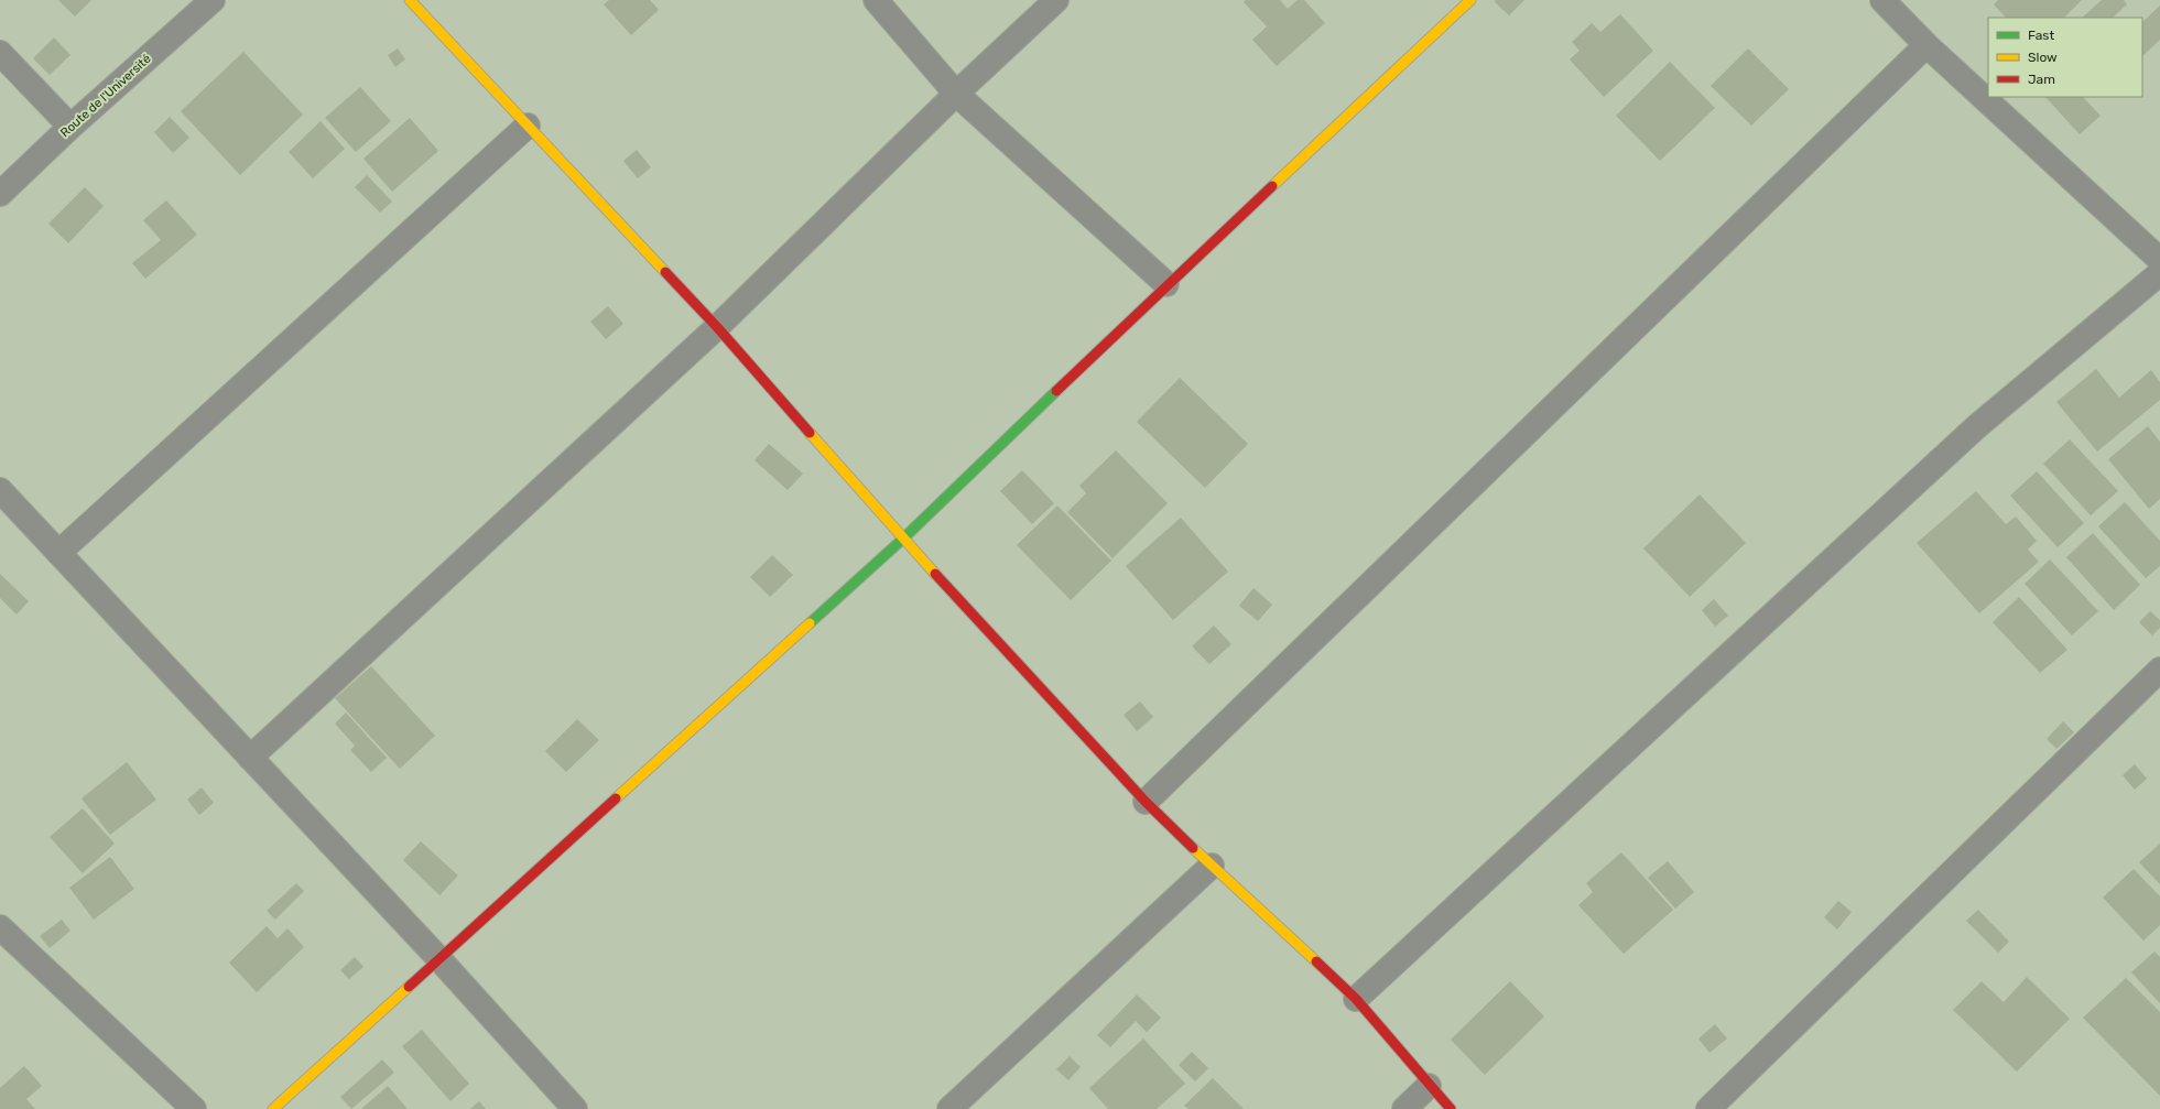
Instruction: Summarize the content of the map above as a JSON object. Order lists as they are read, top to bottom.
{
  "streets": {
    "street": ["Route de l'Université"]
  },
  "legend": ["Fast", "Slow", "Jam"]
}
